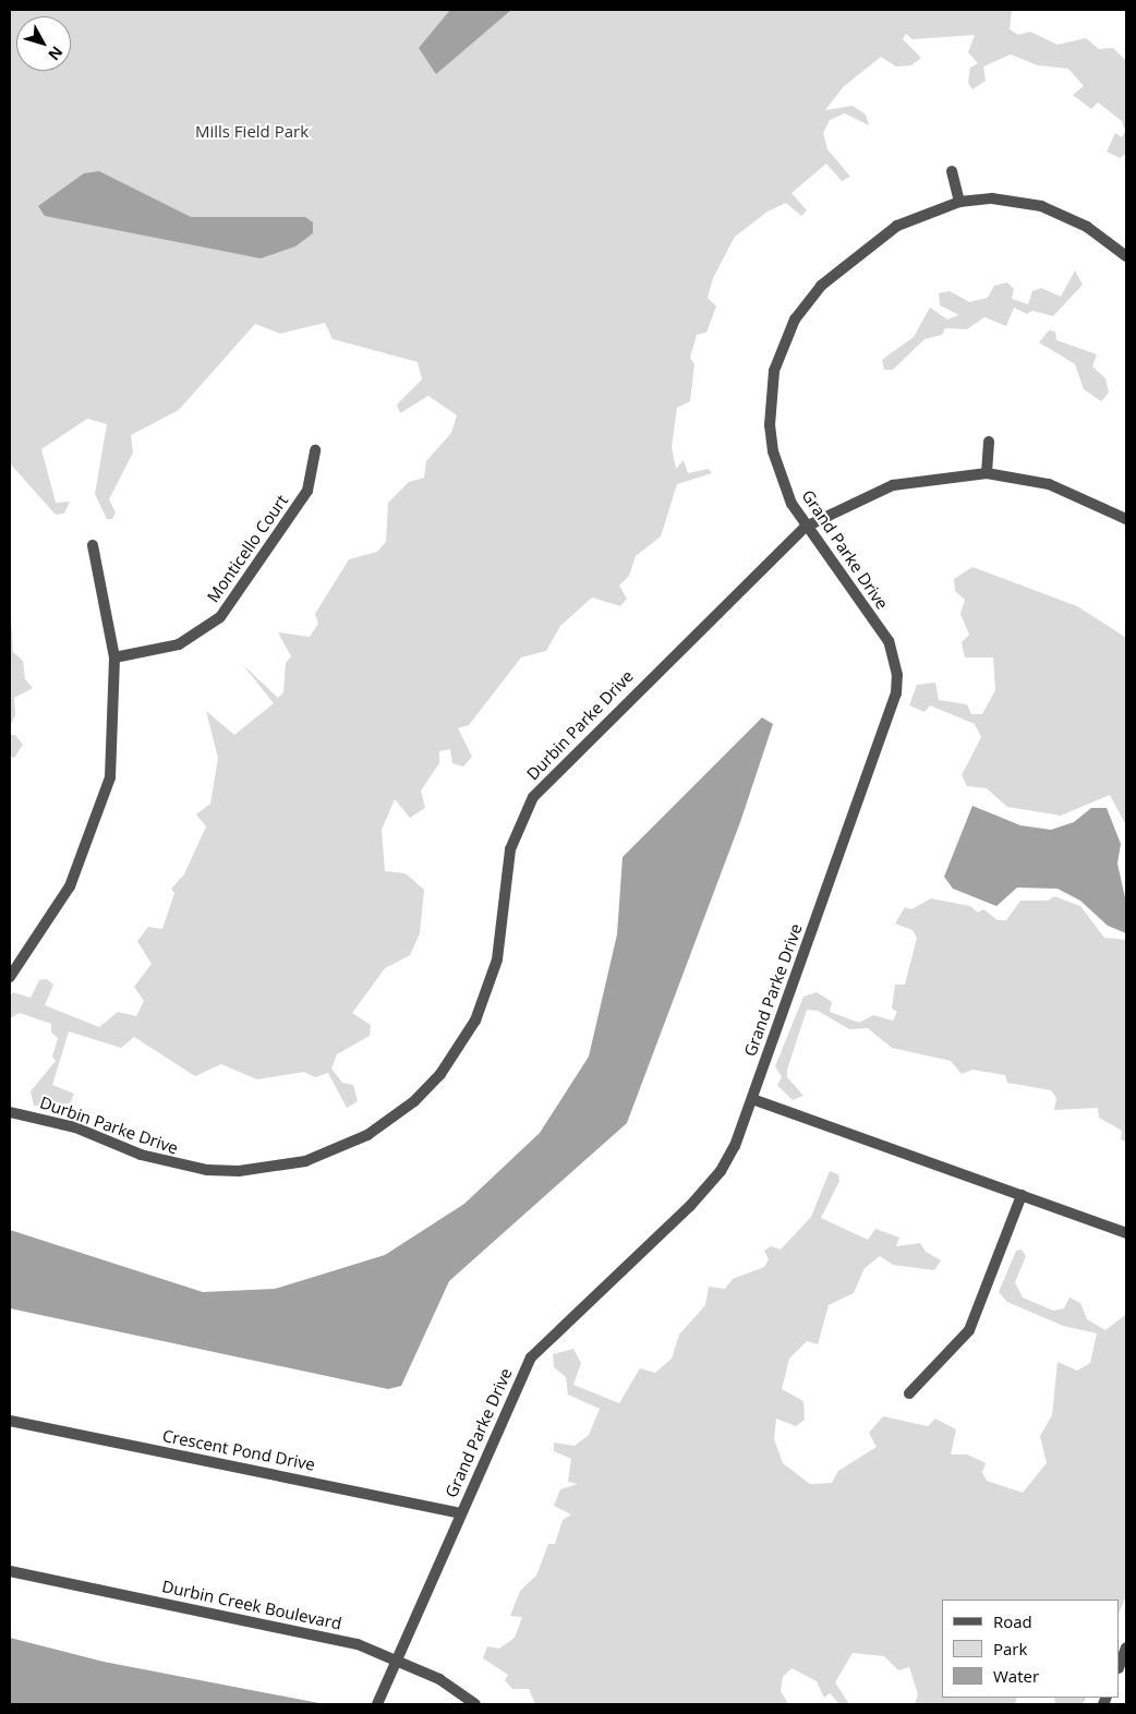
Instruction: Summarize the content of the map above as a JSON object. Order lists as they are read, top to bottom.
{
  "streets": {
    "street": [
      "Monticello Court",
      "Grand Parke Drive",
      "Durbin Parke Drive",
      "Crescent Pond Drive",
      "Durbin Creek Boulevard"
    ]
  },
  "crossings": [
    ["Grand Parke Drive", "Durbin Parke Drive"],
    ["Grand Parke Drive", "Crescent Pond Drive"],
    ["Grand Parke Drive", "Durbin Creek Boulevard"]
  ],
  "parks": ["Mills Field Park"],
  "legend": ["Road", "Park", "Water"],
  "north": "bottom right"
}
